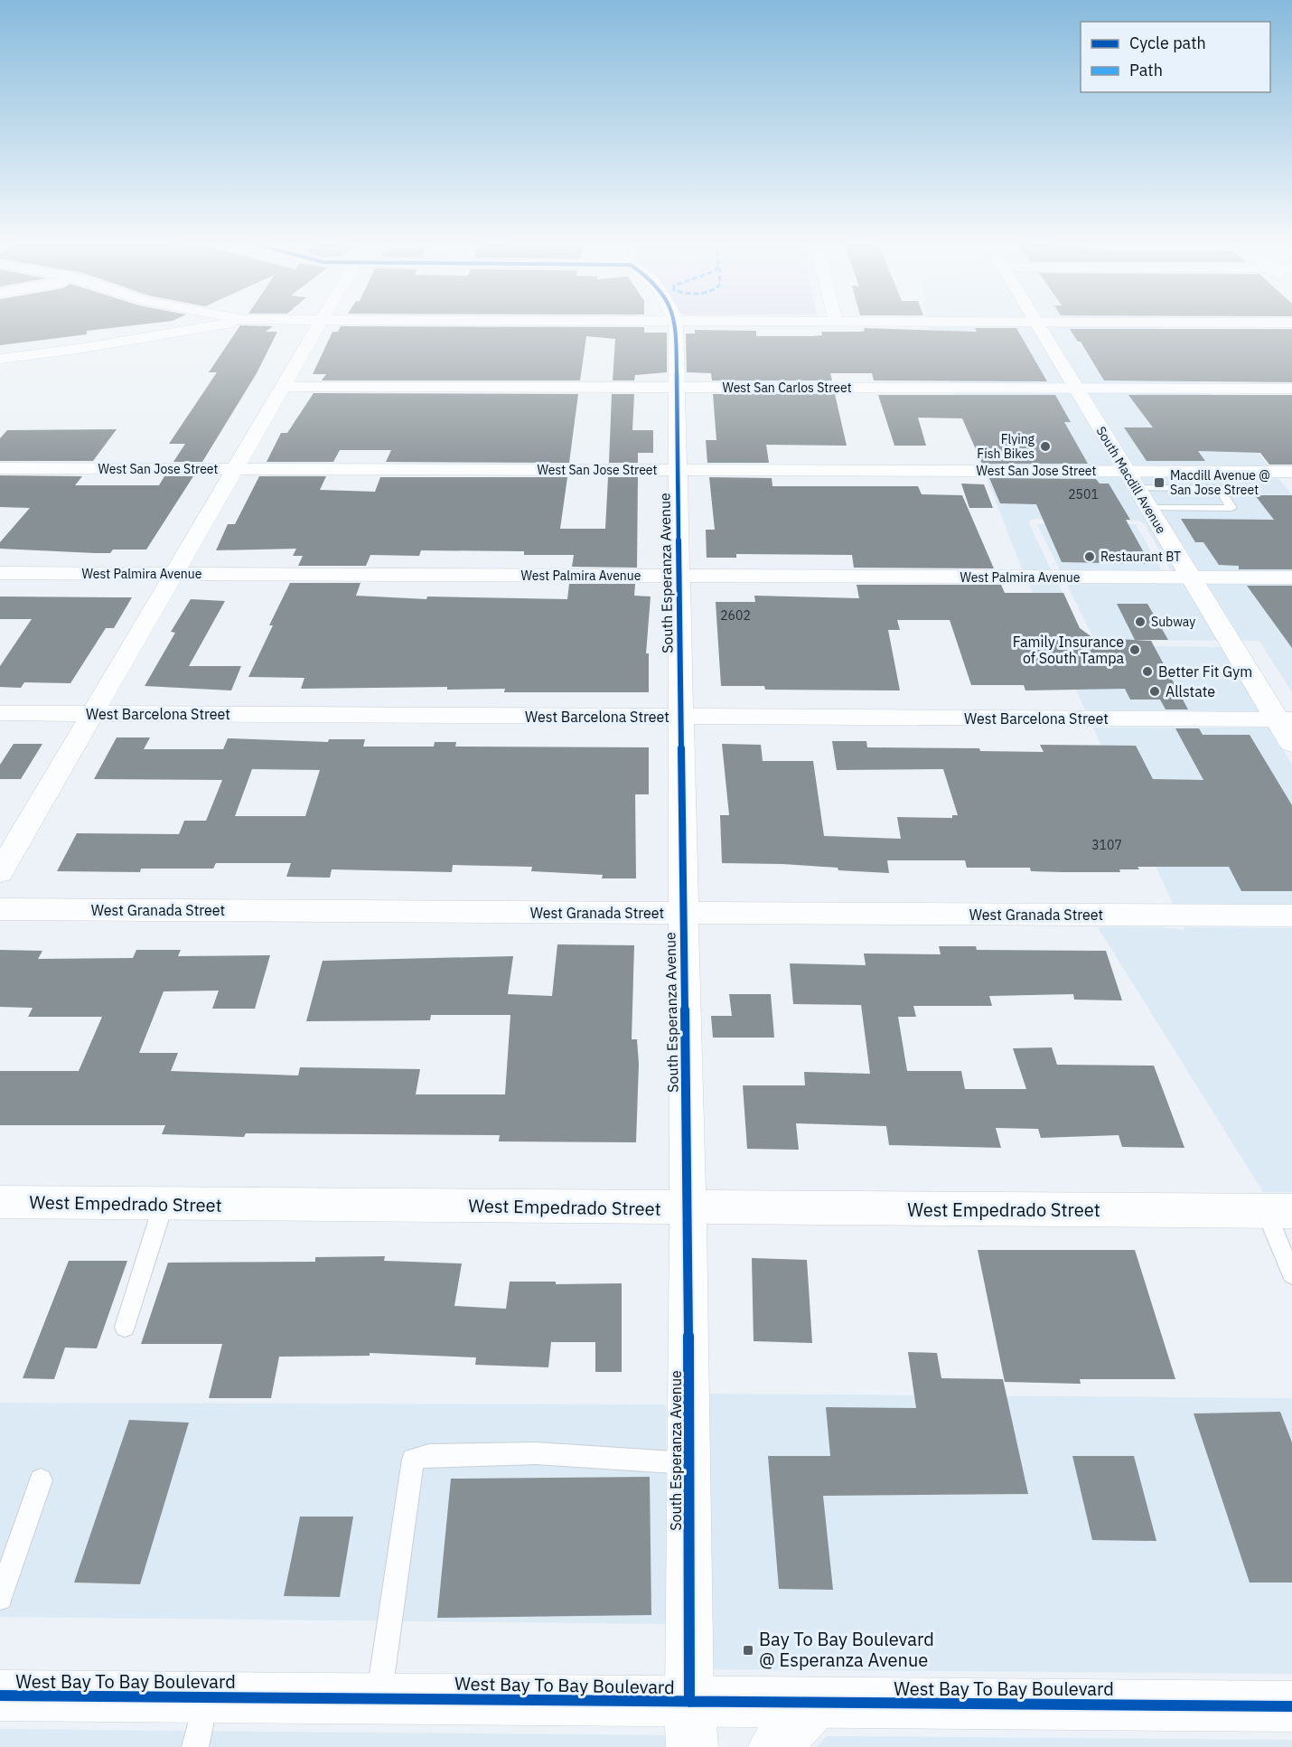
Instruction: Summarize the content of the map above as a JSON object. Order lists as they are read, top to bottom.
{
  "streets": {
    "main road": ["South Macdill Avenue", "West Bay To Bay Boulevard"],
    "street": [
      "West San Carlos Street",
      "West San Jose Street",
      "South Esperanza Avenue",
      "West Palmira Avenue",
      "West Barcelona Street",
      "West Granada Street",
      "West Empedrado Street"
    ]
  },
  "crossings": [
    ["West San Carlos Street", "South Macdill Avenue"],
    ["West San Carlos Street", "South Esperanza Avenue"],
    ["West San Jose Street", "South Macdill Avenue"],
    ["West San Jose Street", "South Esperanza Avenue"],
    ["South Macdill Avenue", "West Palmira Avenue"],
    ["South Macdill Avenue", "West Barcelona Street"],
    ["South Esperanza Avenue", "West Palmira Avenue"],
    ["South Esperanza Avenue", "West Barcelona Street"],
    ["South Esperanza Avenue", "West Granada Street"],
    ["South Esperanza Avenue", "West Empedrado Street"],
    ["South Esperanza Avenue", "West Bay To Bay Boulevard"]
  ],
  "places": {
    "other": [
      "Flying Fish Bikes",
      "Restaurant BT",
      "Subway",
      "Family Insurance of South Tampa",
      "Better Fit Gym",
      "Allstate"
    ],
    "transit": ["Macdill Avenue @ San Jose Street", "Bay To Bay Boulevard @ Esperanza Avenue"]
  },
  "house_numbers": ["2501", "2602", "3107"],
  "legend": ["Cycle path", "Path"]
}
